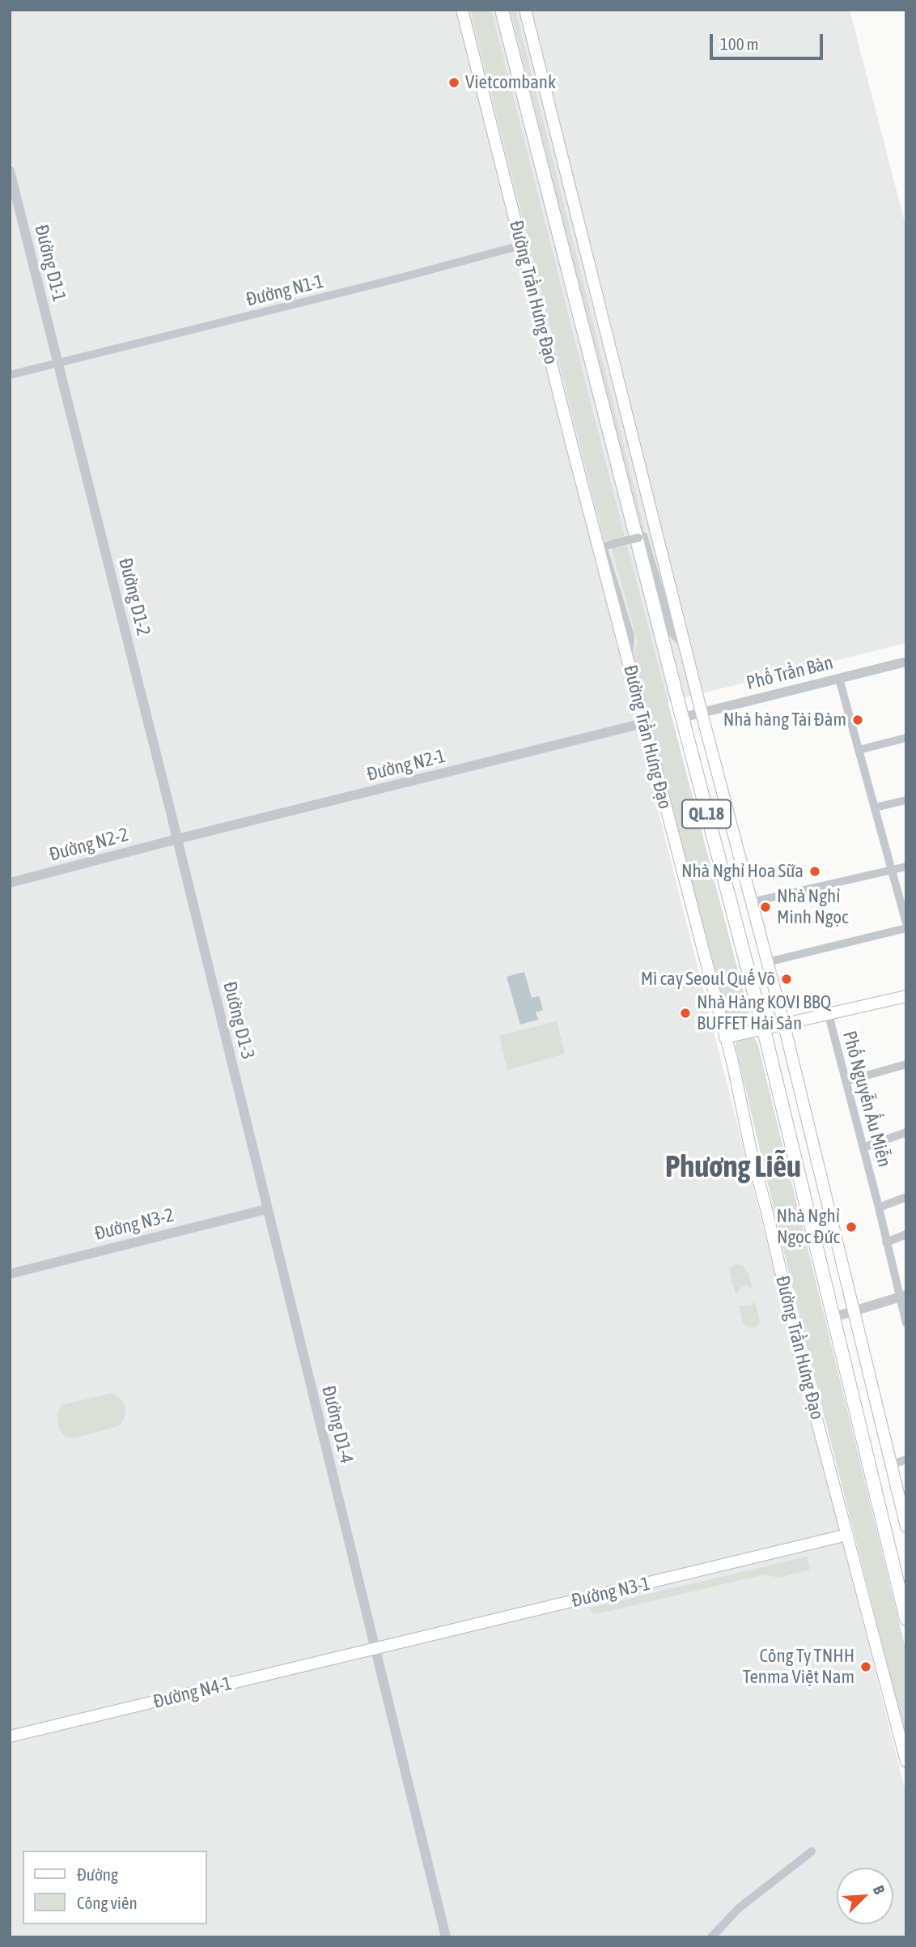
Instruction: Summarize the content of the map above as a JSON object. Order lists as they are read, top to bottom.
{
  "streets": {
    "highway": ["Đường Trần Hưng Đạo", "QL.18"],
    "main road": ["Đường N3-1", "Đường N4-1"],
    "street": [
      "Đường D1-1",
      "Đường N1-1",
      "Đường D1-2",
      "Phố Trần Bàn",
      "Đường N2-1",
      "Đường N2-2",
      "Đường D1-3",
      "Phố Nguyễn Ấu Miễn",
      "Đường N3-2",
      "Đường D1-4"
    ]
  },
  "crossings": [
    ["Đường D1-1", "Đường N1-1"],
    ["Đường D1-1", "Đường D1-2"],
    ["Đường N1-1", "Đường Trần Hưng Đạo"],
    ["Đường N1-1", "Đường D1-2"],
    ["Đường Trần Hưng Đạo", "Phố Trần Bàn"],
    ["Đường Trần Hưng Đạo", "Đường N2-1"],
    ["Đường Trần Hưng Đạo", "Đường N3-1"],
    ["Đường D1-2", "Đường N2-1"],
    ["Đường D1-2", "Đường N2-2"],
    ["Đường D1-2", "Đường D1-3"],
    ["Đường N2-1", "Đường N2-2"],
    ["Đường N2-1", "Đường D1-3"],
    ["Đường N2-2", "Đường D1-3"],
    ["Đường D1-3", "Đường N3-2"],
    ["Đường D1-3", "Đường D1-4"],
    ["Đường N3-2", "Đường D1-4"],
    ["Đường D1-4", "Đường N3-1"],
    ["Đường D1-4", "Đường N4-1"],
    ["Đường N3-1", "Đường N4-1"]
  ],
  "districts": ["Phương Liễu"],
  "places": [
    "Vietcombank",
    "Nhà hàng Tài Đàm",
    "Nhà Nghỉ Hoa Sữa",
    "Nhà Nghỉ Minh Ngọc",
    "Mì cay Seoul Quế Võ",
    "Nhà Hàng KOVI BBQ BUFFET Hải Sản",
    "Nhà Nghỉ Ngọc Đức",
    "Công Ty TNHH Tenma Việt Nam"
  ],
  "legend": ["Đường", "Công viên"],
  "scale_bar": "100 m",
  "north": "top right"
}
